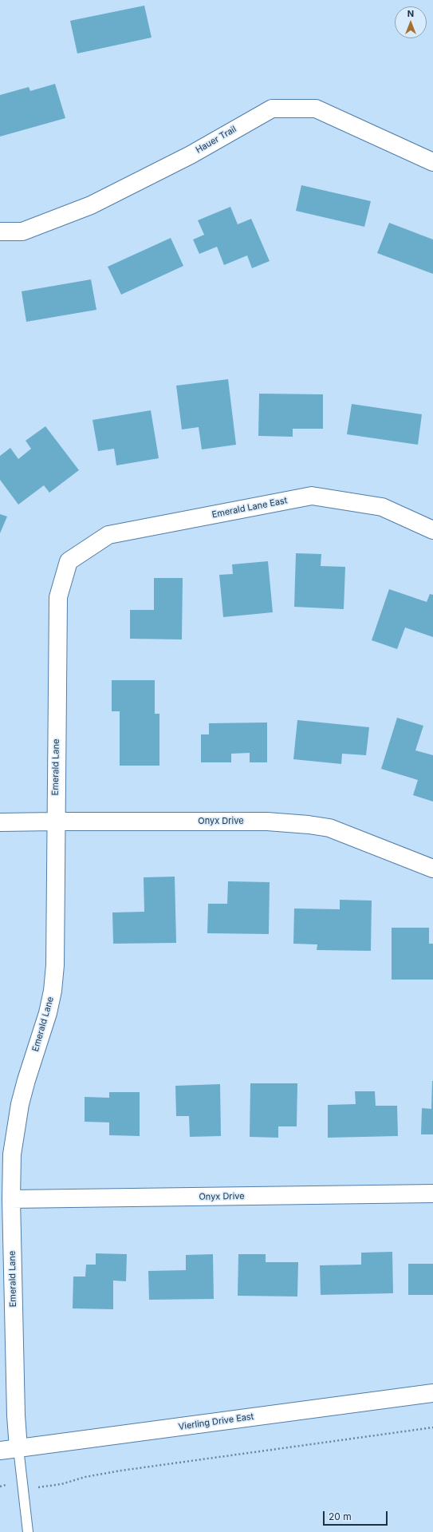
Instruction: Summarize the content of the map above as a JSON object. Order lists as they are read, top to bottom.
{
  "streets": {
    "street": [
      "Hauer Trail",
      "Emerald Lane East",
      "Emerald Lane",
      "Onyx Drive",
      "Vierling Drive East"
    ]
  },
  "crossings": [
    ["Emerald Lane East", "Emerald Lane"],
    ["Emerald Lane", "Onyx Drive"],
    ["Emerald Lane", "Vierling Drive East"]
  ],
  "scale_bar": "20 m",
  "north": "top"
}
